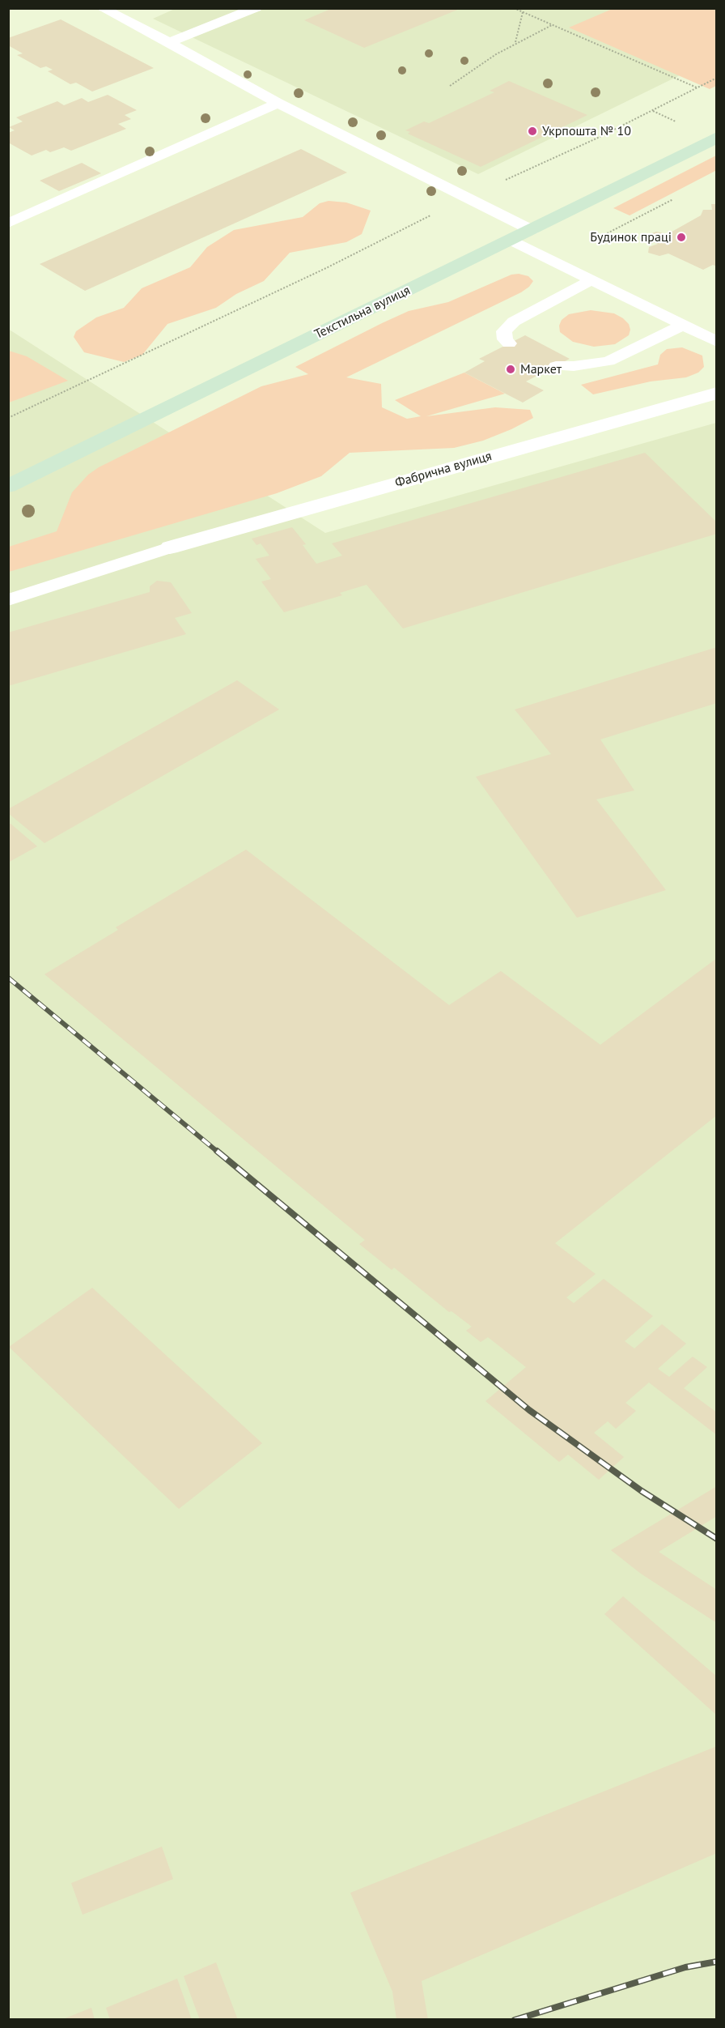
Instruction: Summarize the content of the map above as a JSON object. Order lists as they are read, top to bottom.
{
  "streets": {
    "street": ["Текстильна вулиця", "Фабрична вулиця"]
  },
  "places": ["Укрпошта № 10", "Будинок праці", "Маркет"]
}
